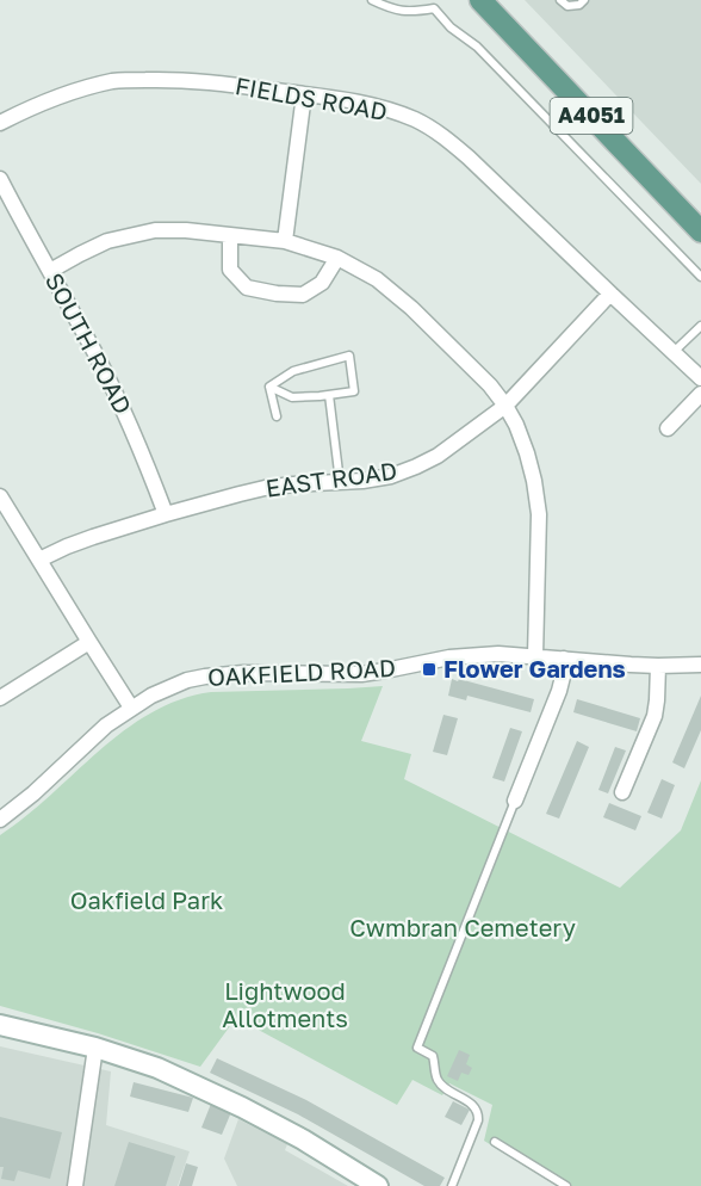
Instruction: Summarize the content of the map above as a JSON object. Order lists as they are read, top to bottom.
{
  "streets": {
    "main road": ["A4051"],
    "street": [
      "FIELDS ROAD",
      "SOUTH ROAD",
      "EAST ROAD",
      "OAKFIELD ROAD"
    ]
  },
  "crossings": [
    ["FIELDS ROAD", "EAST ROAD"],
    ["SOUTH ROAD", "EAST ROAD"]
  ],
  "parks": ["Oakfield Park", "Cwmbran Cemetery", "Lightwood Allotments"],
  "places": {
    "transit": ["Flower Gardens"]
  }
}
